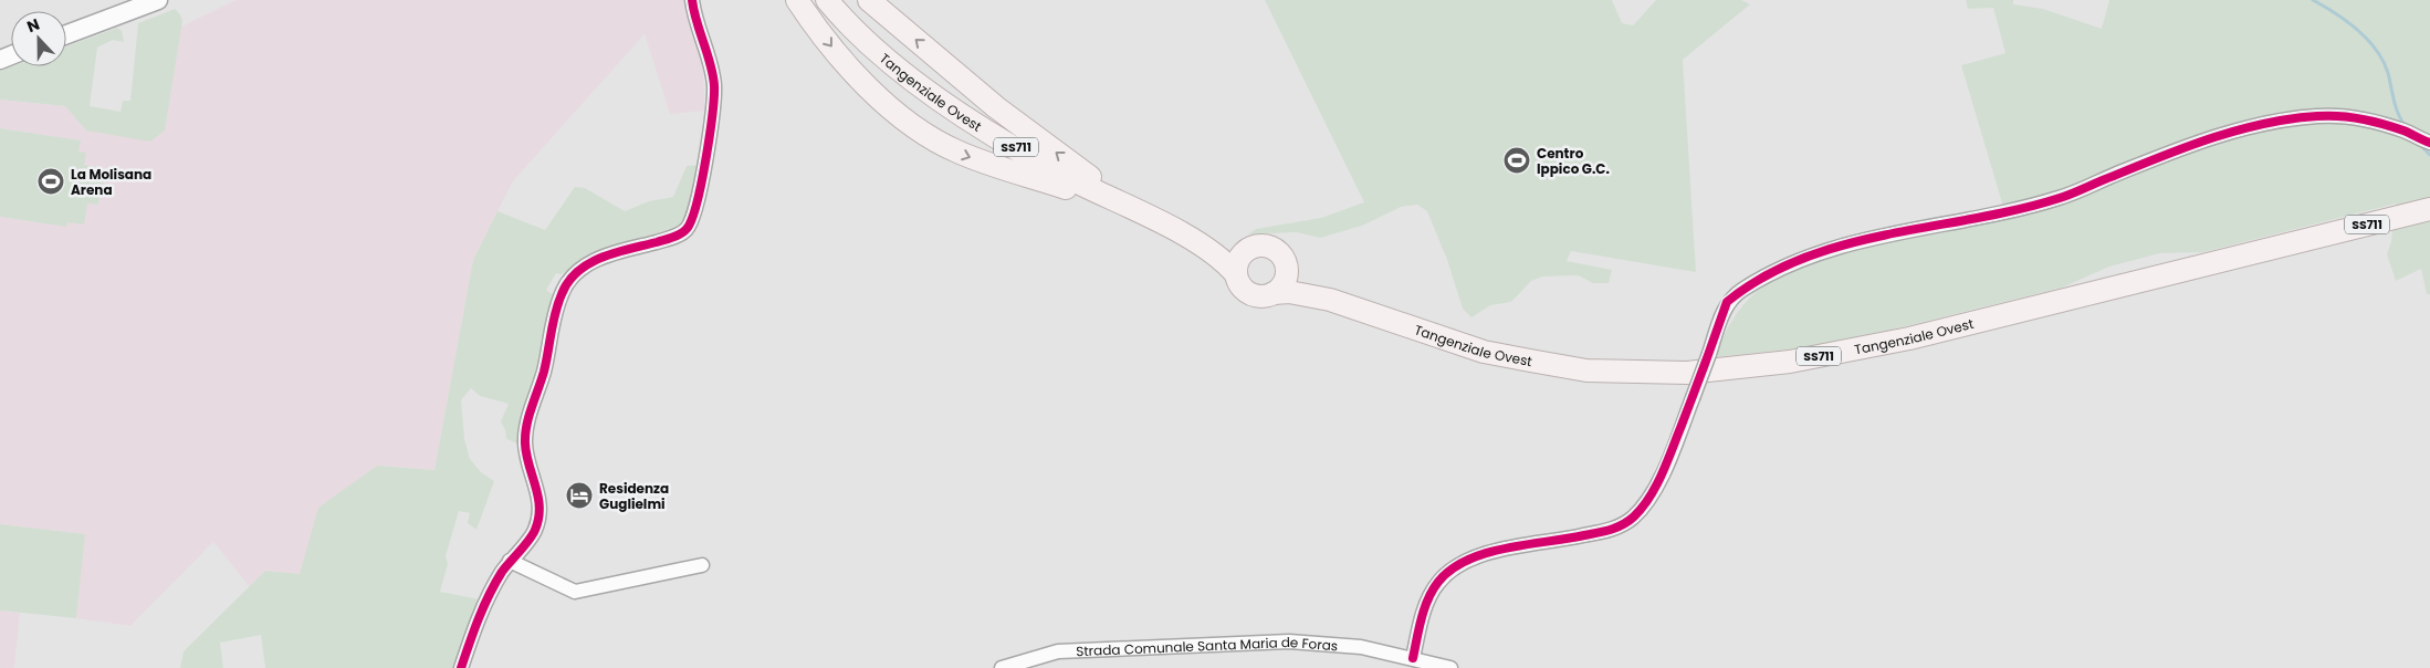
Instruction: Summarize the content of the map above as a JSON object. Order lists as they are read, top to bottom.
{
  "streets": {
    "main road": ["Tangenziale Ovest", "SS711"],
    "street": ["Strada Comunale Santa Maria de Foras"]
  },
  "places": {
    "sports": ["Centro Ippico G.C.", "La Molisana Arena"],
    "hotel": ["Residenza Guglielmi"]
  },
  "north": "top"
}
